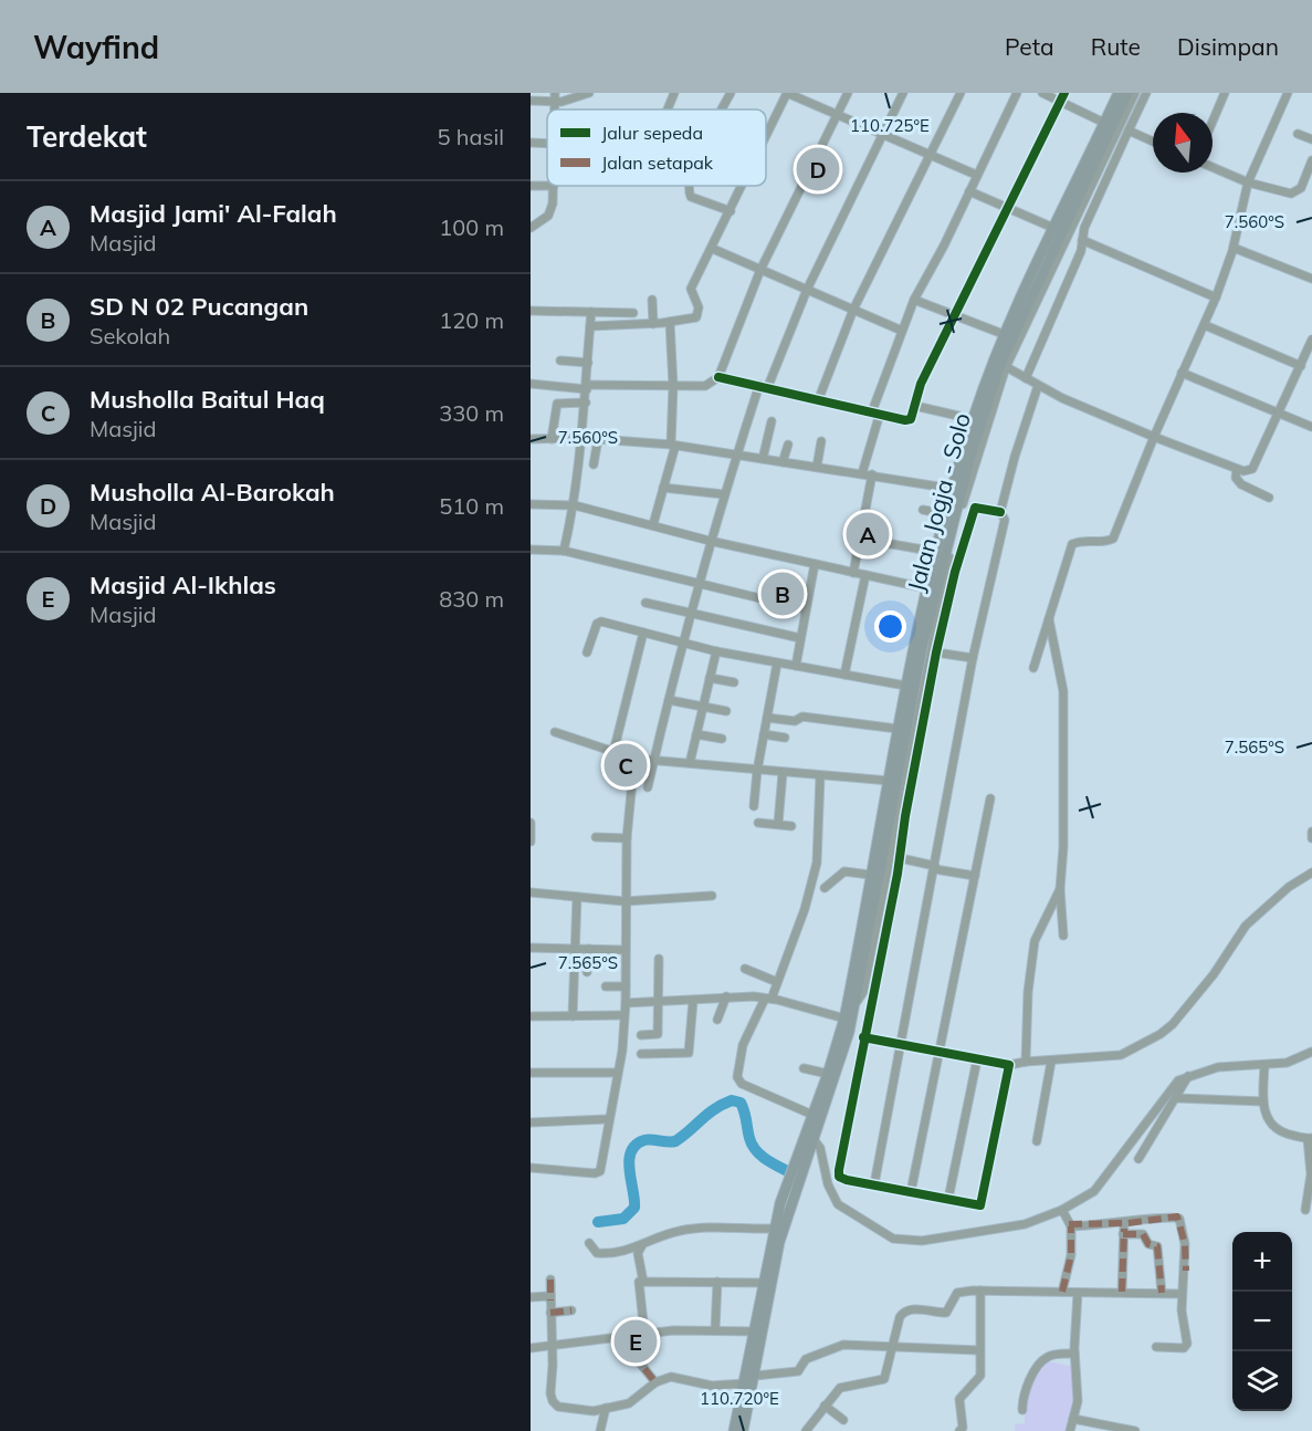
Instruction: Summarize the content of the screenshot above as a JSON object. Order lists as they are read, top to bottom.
{
  "streets": {
    "highway": ["Jalan Jogja - Solo"]
  },
  "legend": ["Jalur sepeda", "Jalan setapak"],
  "north": "top",
  "page": {
    "header": "Wayfind",
    "nav": ["Peta", "Rute", "Disimpan"],
    "heading": ["Terdekat", "5 hasil"],
    "pins": [
      "D",
      "A",
      "B",
      "C",
      "E"
    ],
    "list": [
      {
        "mark": "A",
        "name": "Masjid Jami' Al-Falah",
        "note": "Masjid",
        "value": "100 m"
      },
      {
        "mark": "B",
        "name": "SD N 02 Pucangan",
        "note": "Sekolah",
        "value": "120 m"
      },
      {
        "mark": "C",
        "name": "Musholla Baitul Haq",
        "note": "Masjid",
        "value": "330 m"
      },
      {
        "mark": "D",
        "name": "Musholla Al-Barokah",
        "note": "Masjid",
        "value": "510 m"
      },
      {
        "mark": "E",
        "name": "Masjid Al-Ikhlas",
        "note": "Masjid",
        "value": "830 m"
      }
    ],
    "map_buttons": ["+", "−"]
  },
  "coordinates": [
    "110.725°E",
    "7.560°S",
    "7.565°S",
    "110.720°E"
  ]
}
